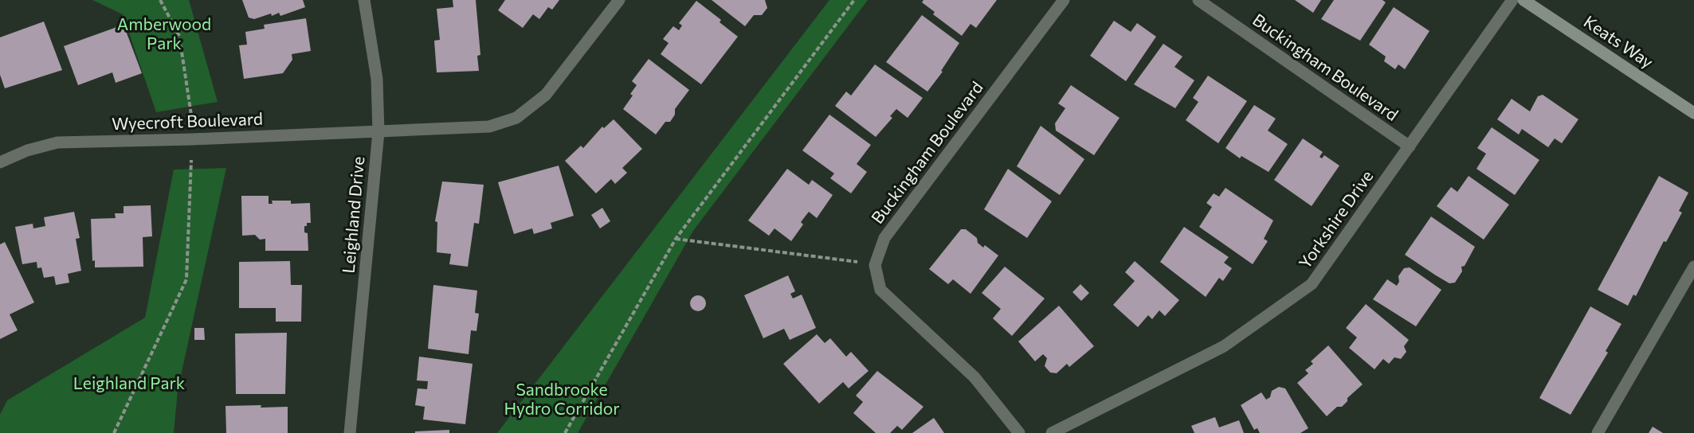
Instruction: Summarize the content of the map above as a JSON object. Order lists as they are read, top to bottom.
{
  "streets": {
    "street": [
      "Keats Way",
      "Buckingham Boulevard",
      "Wyecroft Boulevard",
      "Leighland Drive",
      "Yorkshire Drive"
    ]
  },
  "crossings": [
    ["Buckingham Boulevard", "Yorkshire Drive"],
    ["Wyecroft Boulevard", "Leighland Drive"]
  ],
  "parks": ["Amberwood Park", "Leighland Park", "Sandbrooke Hydro Corridor"]
}
